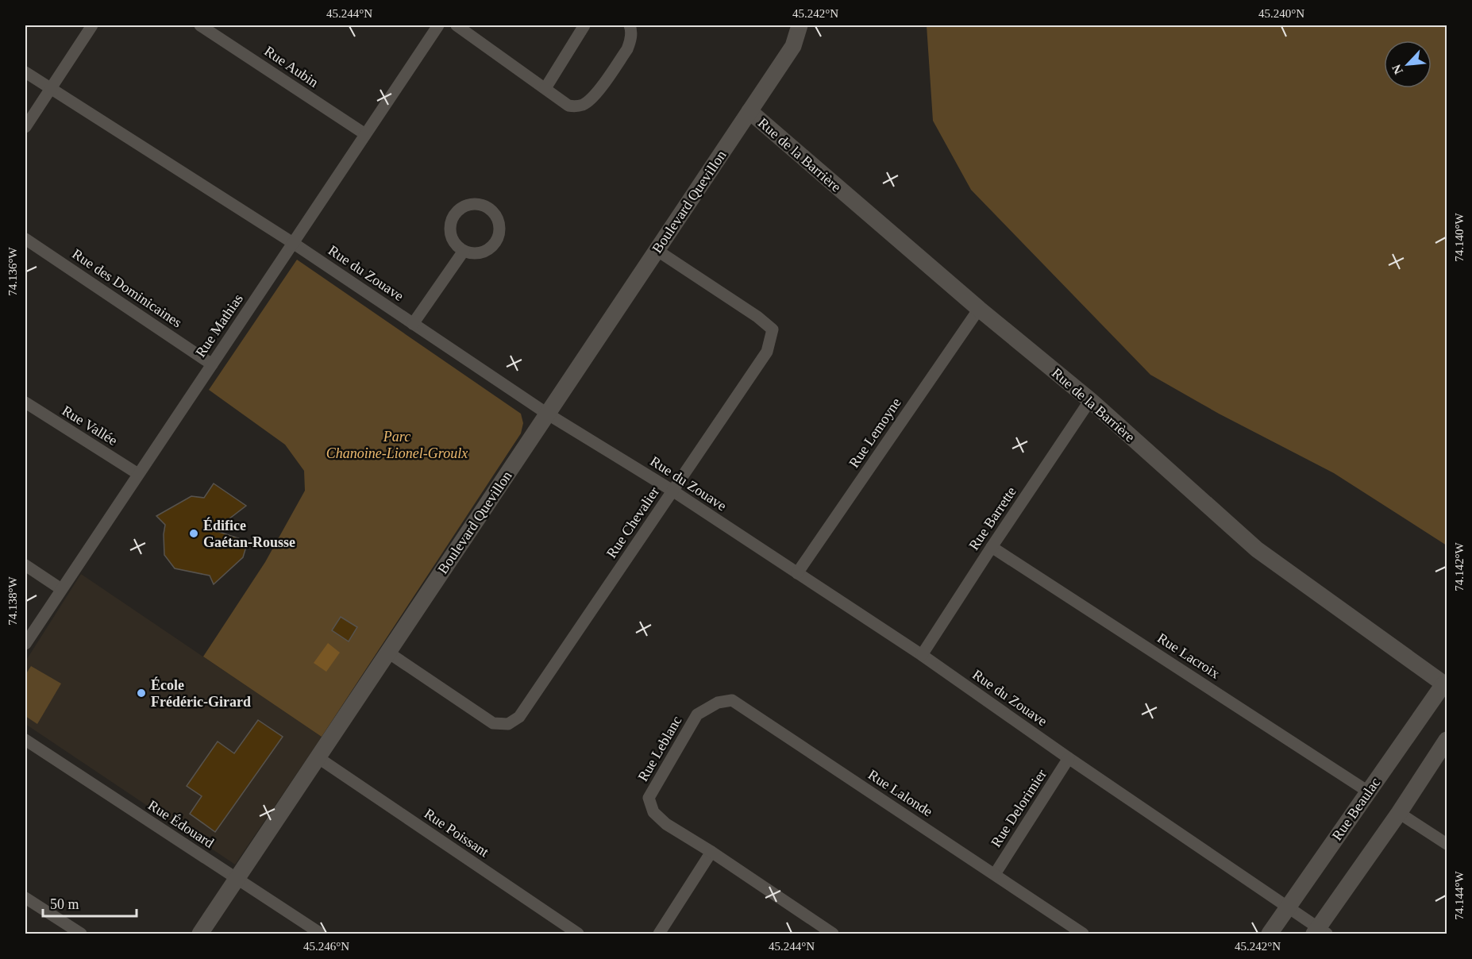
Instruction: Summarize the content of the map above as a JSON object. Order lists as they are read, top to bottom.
{
  "streets": {
    "street": [
      "Rue Aubin",
      "Rue de la Barrière",
      "Boulevard Quevillon",
      "Rue du Zouave",
      "Rue des Dominicaines",
      "Rue Mathias",
      "Rue Vallée",
      "Rue Lemoyne",
      "Rue Barrette",
      "Rue Chevalier",
      "Rue Lacroix",
      "Rue Leblanc",
      "Rue Lalonde",
      "Rue Delorimier",
      "Rue Beaulac",
      "Rue Édouard",
      "Rue Poissant"
    ]
  },
  "crossings": [
    ["Rue Aubin", "Rue Mathias"],
    ["Rue de la Barrière", "Boulevard Quevillon"],
    ["Rue de la Barrière", "Rue Lemoyne"],
    ["Rue de la Barrière", "Rue Barrette"],
    ["Rue de la Barrière", "Rue Beaulac"],
    ["Boulevard Quevillon", "Rue du Zouave"],
    ["Boulevard Quevillon", "Rue Chevalier"],
    ["Boulevard Quevillon", "Rue Édouard"],
    ["Boulevard Quevillon", "Rue Poissant"],
    ["Rue du Zouave", "Rue Mathias"],
    ["Rue du Zouave", "Rue Lemoyne"],
    ["Rue du Zouave", "Rue Barrette"],
    ["Rue du Zouave", "Rue Chevalier"],
    ["Rue du Zouave", "Rue Delorimier"],
    ["Rue du Zouave", "Rue Beaulac"],
    ["Rue des Dominicaines", "Rue Mathias"],
    ["Rue Mathias", "Rue Vallée"],
    ["Rue Barrette", "Rue Lacroix"],
    ["Rue Lacroix", "Rue Beaulac"],
    ["Rue Leblanc", "Rue Lalonde"],
    ["Rue Lalonde", "Rue Delorimier"]
  ],
  "parks": ["Parc Chanoine-Lionel-Groulx"],
  "places": ["Édifice Gaétan-Rousse", "École Frédéric-Girard"],
  "scale_bar": "50 m",
  "north": "bottom left",
  "coordinates": [
    "45.244°N",
    "45.242°N",
    "45.240°N",
    "74.140°W",
    "74.136°W",
    "74.142°W",
    "74.138°W",
    "74.144°W",
    "45.246°N"
  ]
}
